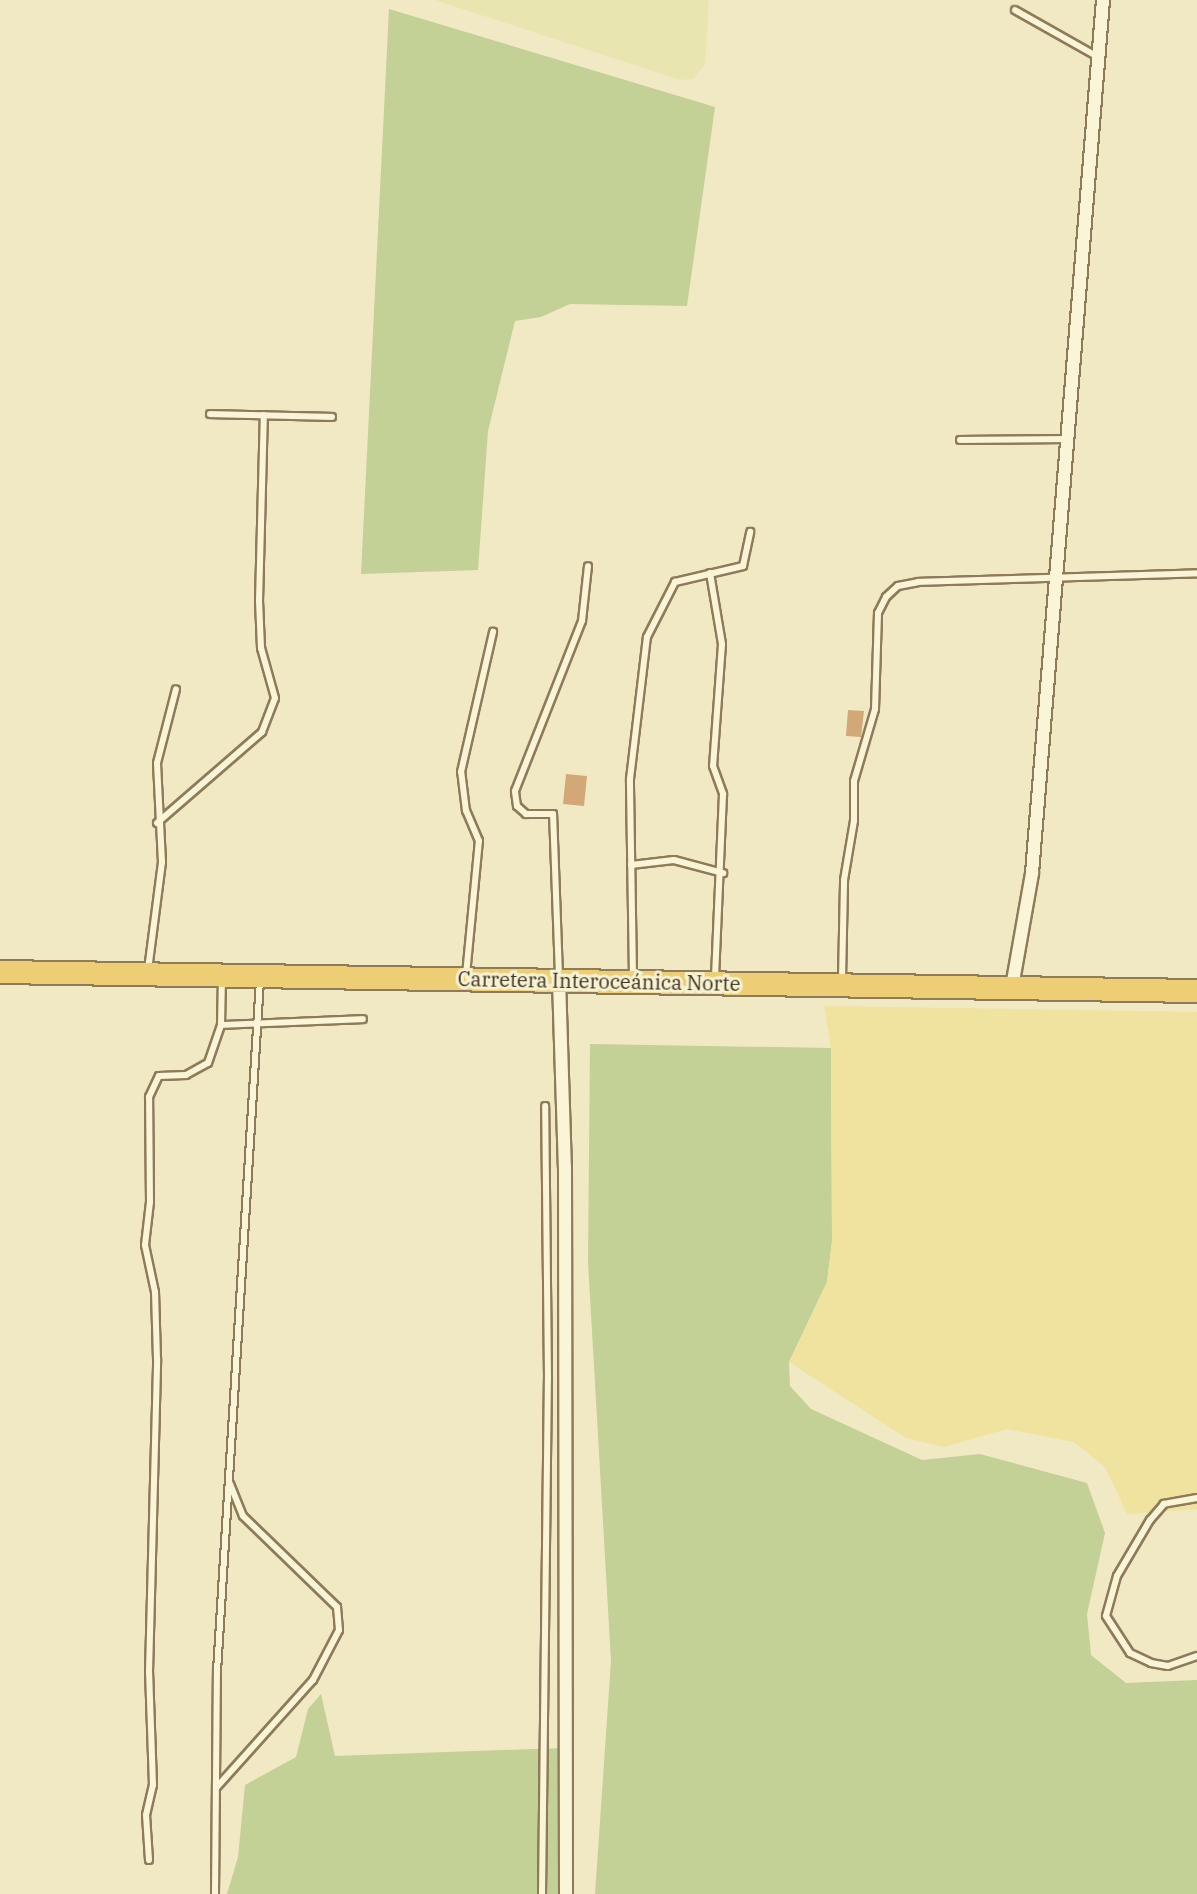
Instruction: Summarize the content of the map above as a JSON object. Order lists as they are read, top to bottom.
{
  "streets": {
    "highway": ["Carretera Interoceánica Norte"]
  }
}
